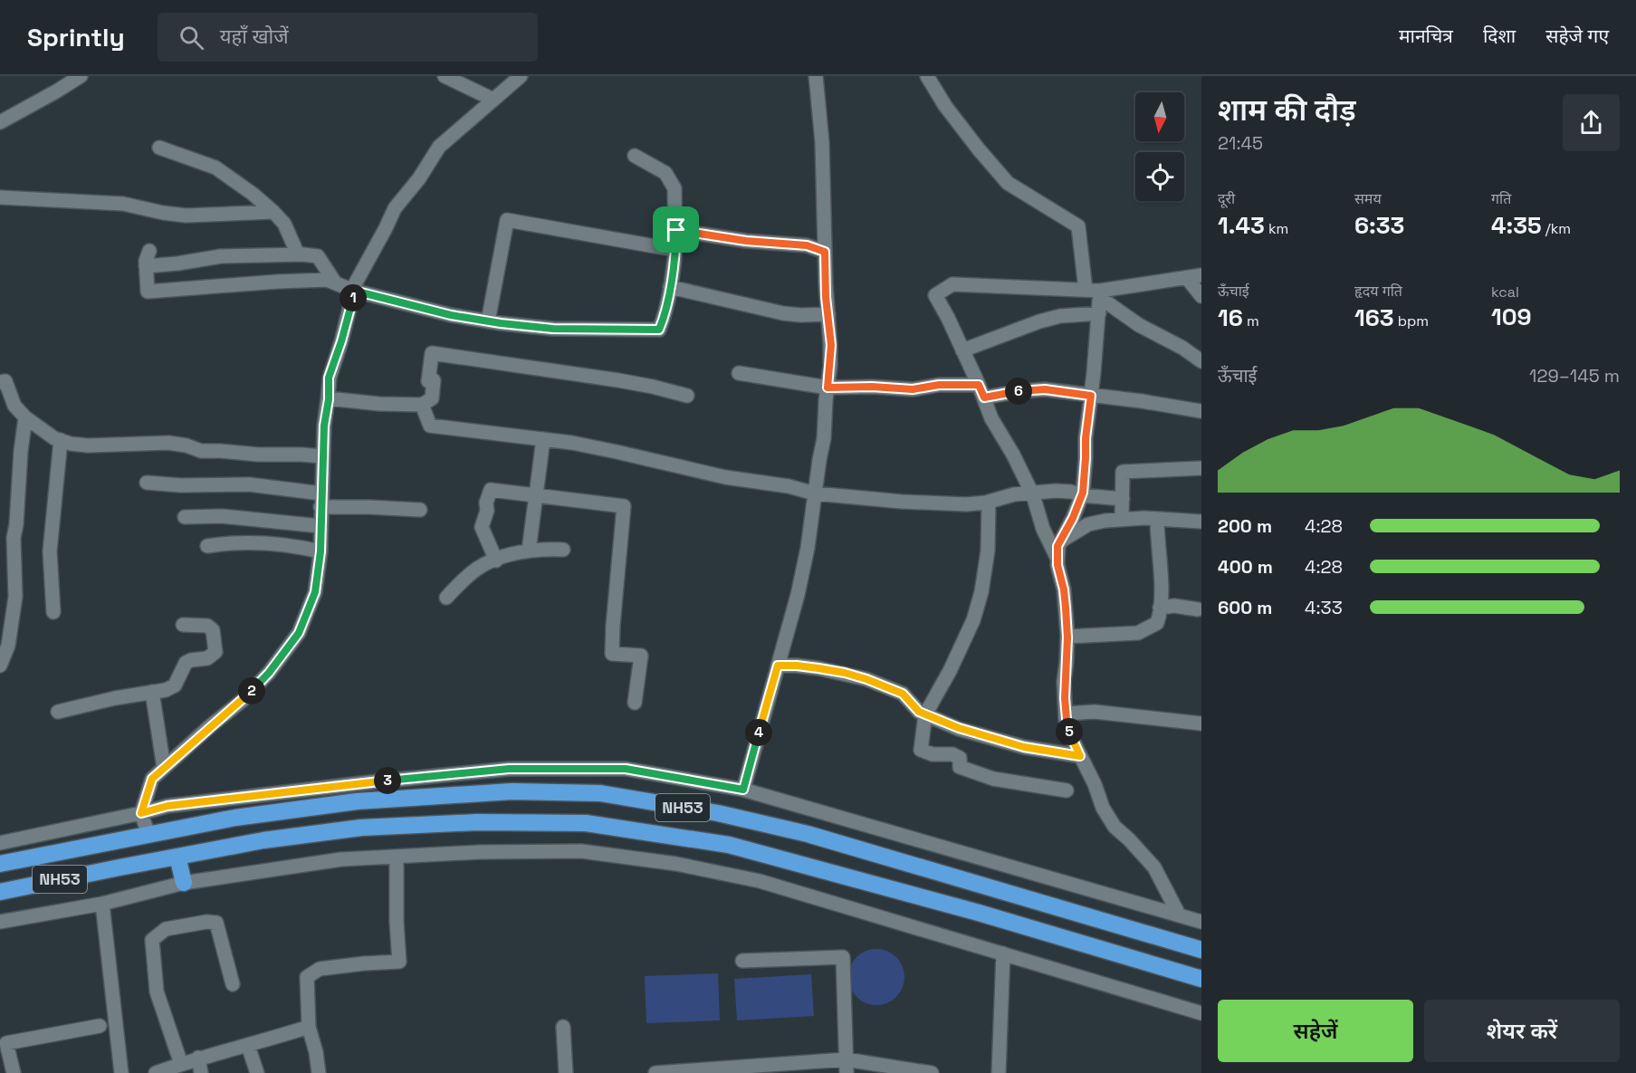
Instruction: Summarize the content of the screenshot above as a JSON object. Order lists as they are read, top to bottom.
{
  "streets": {
    "highway": ["NH53"]
  },
  "north": "bottom",
  "page": {
    "header": "Sprintly",
    "search": "यहाँ खोजें",
    "nav": ["मानचित्र", "दिशा", "सहेजे गए"],
    "heading": ["शाम की दौड़", "21:45"],
    "stats": [
      ["दूरी", "1.43 km"],
      ["समय", "6:33"],
      ["गति", "4:35 /km"],
      ["ऊँचाई", "16 m"],
      ["हृदय गति", "163 bpm"],
      ["kcal", "109"]
    ],
    "pins": [
      "1",
      "6",
      "2",
      "5",
      "4",
      "3"
    ],
    "chart": ["ऊँचाई", "129–145 m"],
    "list": [
      {
        "name": "200 m",
        "note": "4:28"
      },
      {
        "name": "400 m",
        "note": "4:28"
      },
      {
        "name": "600 m",
        "note": "4:33"
      }
    ],
    "buttons": ["सहेजें", "शेयर करें"]
  }
}
